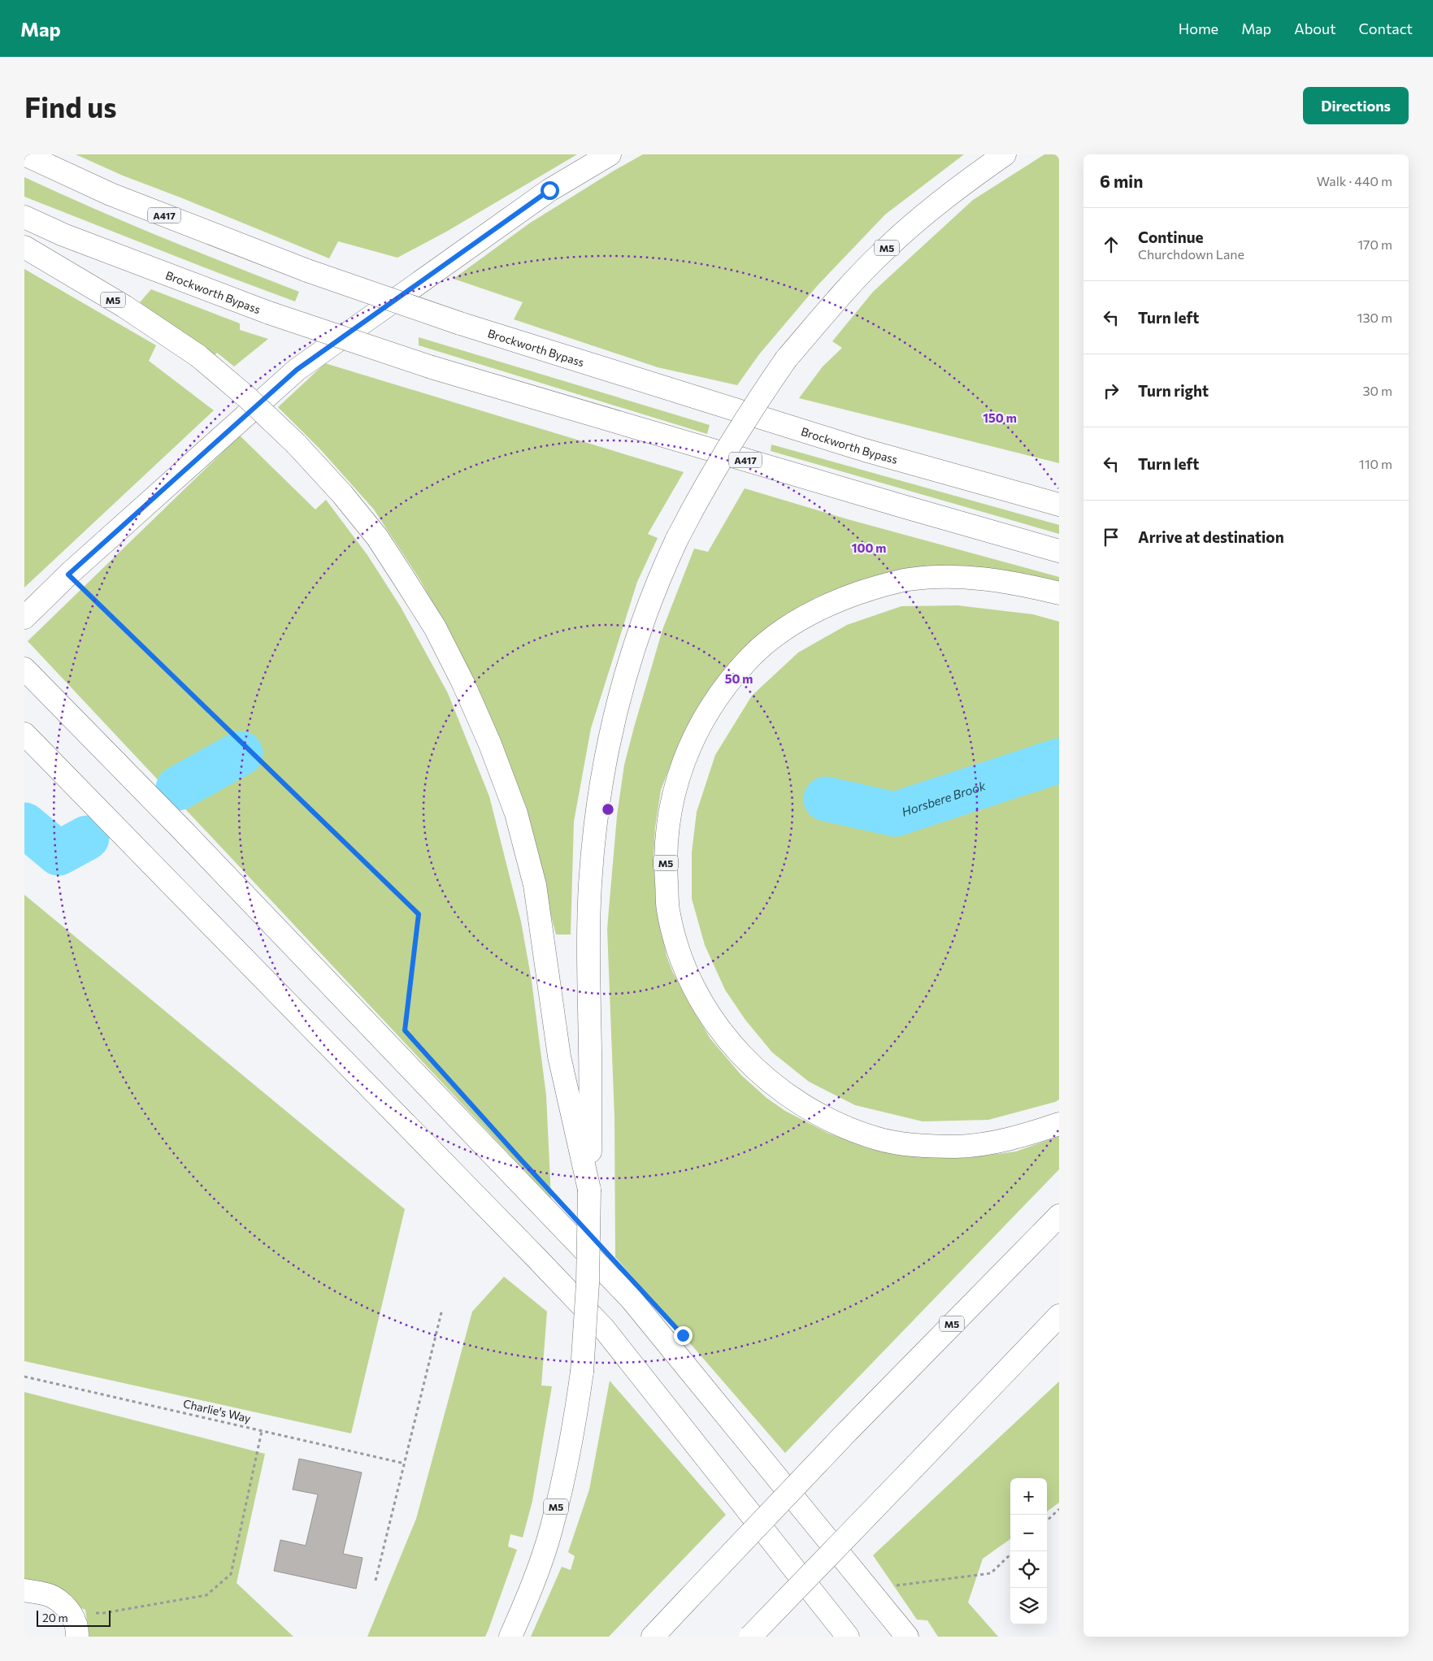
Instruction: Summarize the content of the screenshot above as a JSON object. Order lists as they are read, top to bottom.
{
  "streets": {
    "main road": ["A417", "M5", "Brockworth Bypass"],
    "path": ["Charlie's Way"]
  },
  "water": ["Horsbere Brook"],
  "scale_bar": "20 m",
  "page": {
    "header": "Map",
    "nav": [
      "Home",
      "Map",
      "About",
      "Contact"
    ],
    "buttons": "Directions",
    "title": "Find us",
    "heading": ["6 min", "Walk · 440 m"],
    "list": [
      ["Continue", "Churchdown Lane", "170 m"],
      ["Turn left", "130 m"],
      ["Turn right", "30 m"],
      ["Turn left", "110 m"],
      "Arrive at destination"
    ],
    "map_buttons": ["+", "−"],
    "scale": "20 m"
  },
  "rings": ["150 m", "100 m", "50 m"]
}
